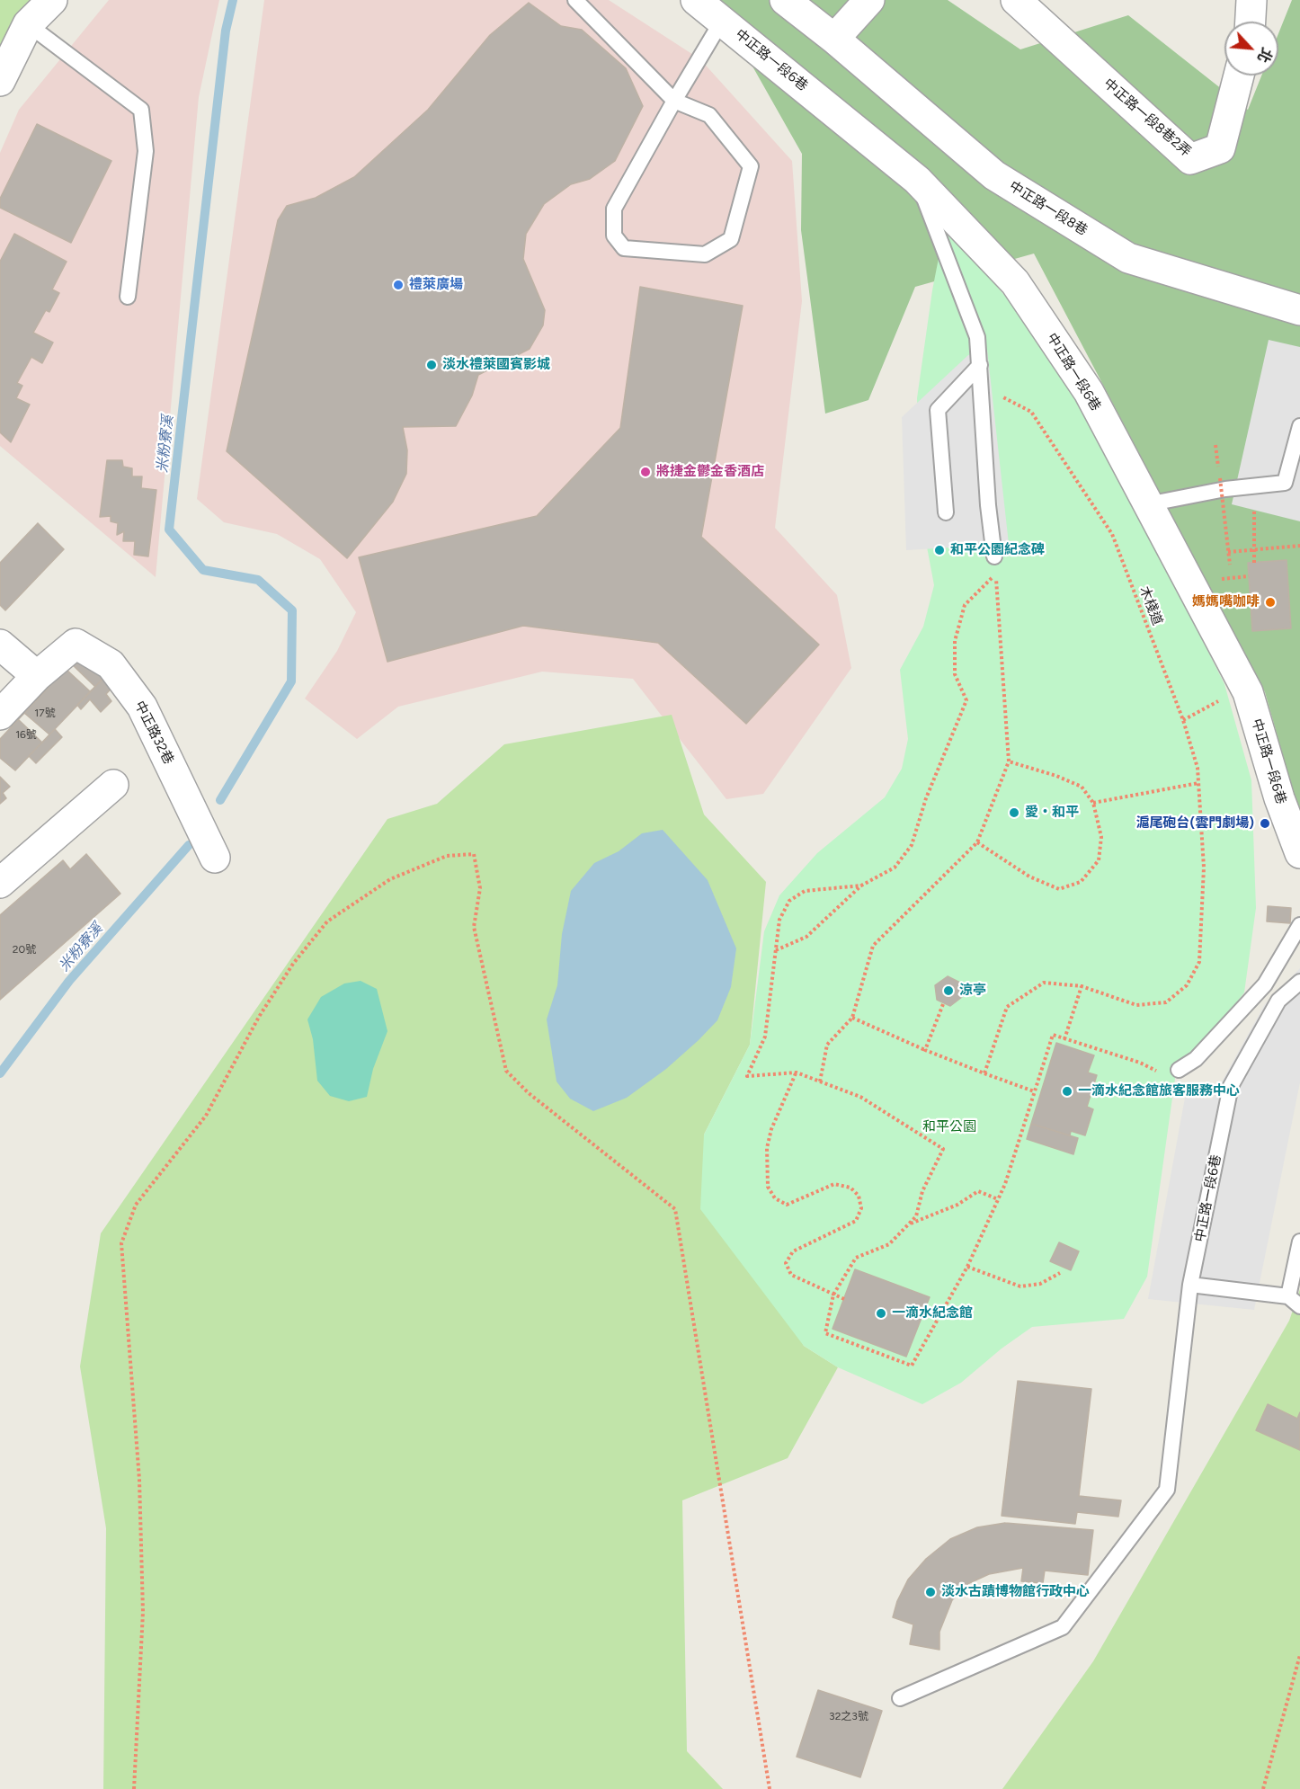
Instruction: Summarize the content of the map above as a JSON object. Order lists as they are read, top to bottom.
{
  "streets": {
    "street": [
      "中正路一段6巷",
      "中正路一段8巷2弄",
      "中正路一段8巷",
      "中正路32巷"
    ],
    "path": ["木棧道"]
  },
  "water": ["米粉寮溪"],
  "parks": ["和平公園"],
  "places": [
    "禮萊廣場",
    "淡水禮萊國賓影城",
    "將捷金鬱金香酒店",
    "和平公園紀念碑",
    "媽媽嘴咖啡",
    "愛‧和平",
    "滬尾砲台(雲門劇場)",
    "涼亭",
    "一滴水紀念館旅客服務中心",
    "一滴水紀念館",
    "淡水古蹟博物館行政中心"
  ],
  "house_numbers": [
    "17號",
    "16號",
    "20號",
    "32之3號"
  ],
  "north": "bottom right"
}
